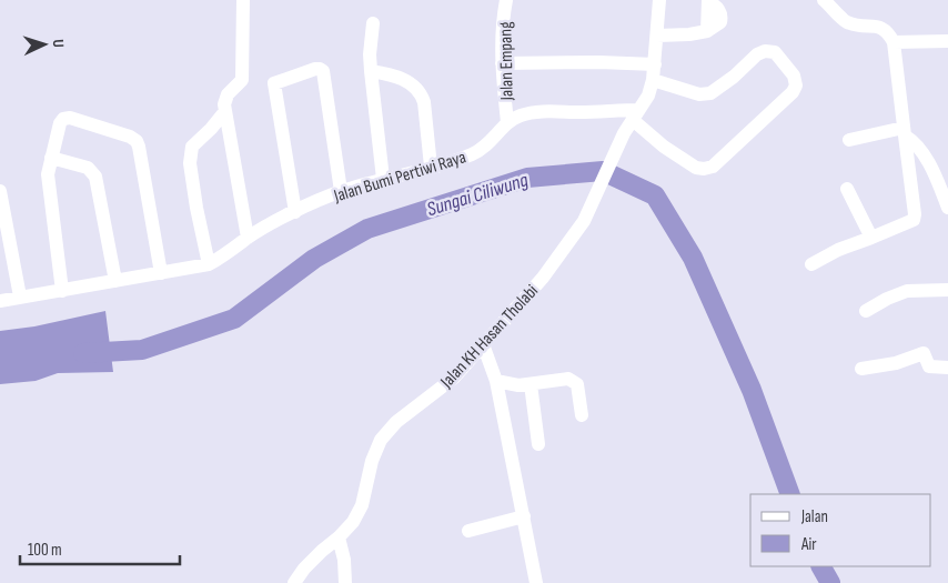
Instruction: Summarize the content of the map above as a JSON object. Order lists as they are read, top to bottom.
{
  "streets": {
    "street": ["Jalan Empang", "Jalan Bumi Pertiwi Raya", "Jalan KH Hasan Tholabi"]
  },
  "crossings": [
    ["Jalan Empang", "Jalan Bumi Pertiwi Raya"],
    ["Jalan Bumi Pertiwi Raya", "Jalan KH Hasan Tholabi"]
  ],
  "water": ["Sungai Ciliwung"],
  "legend": ["Jalan", "Air"],
  "scale_bar": "100 m",
  "north": "right"
}
